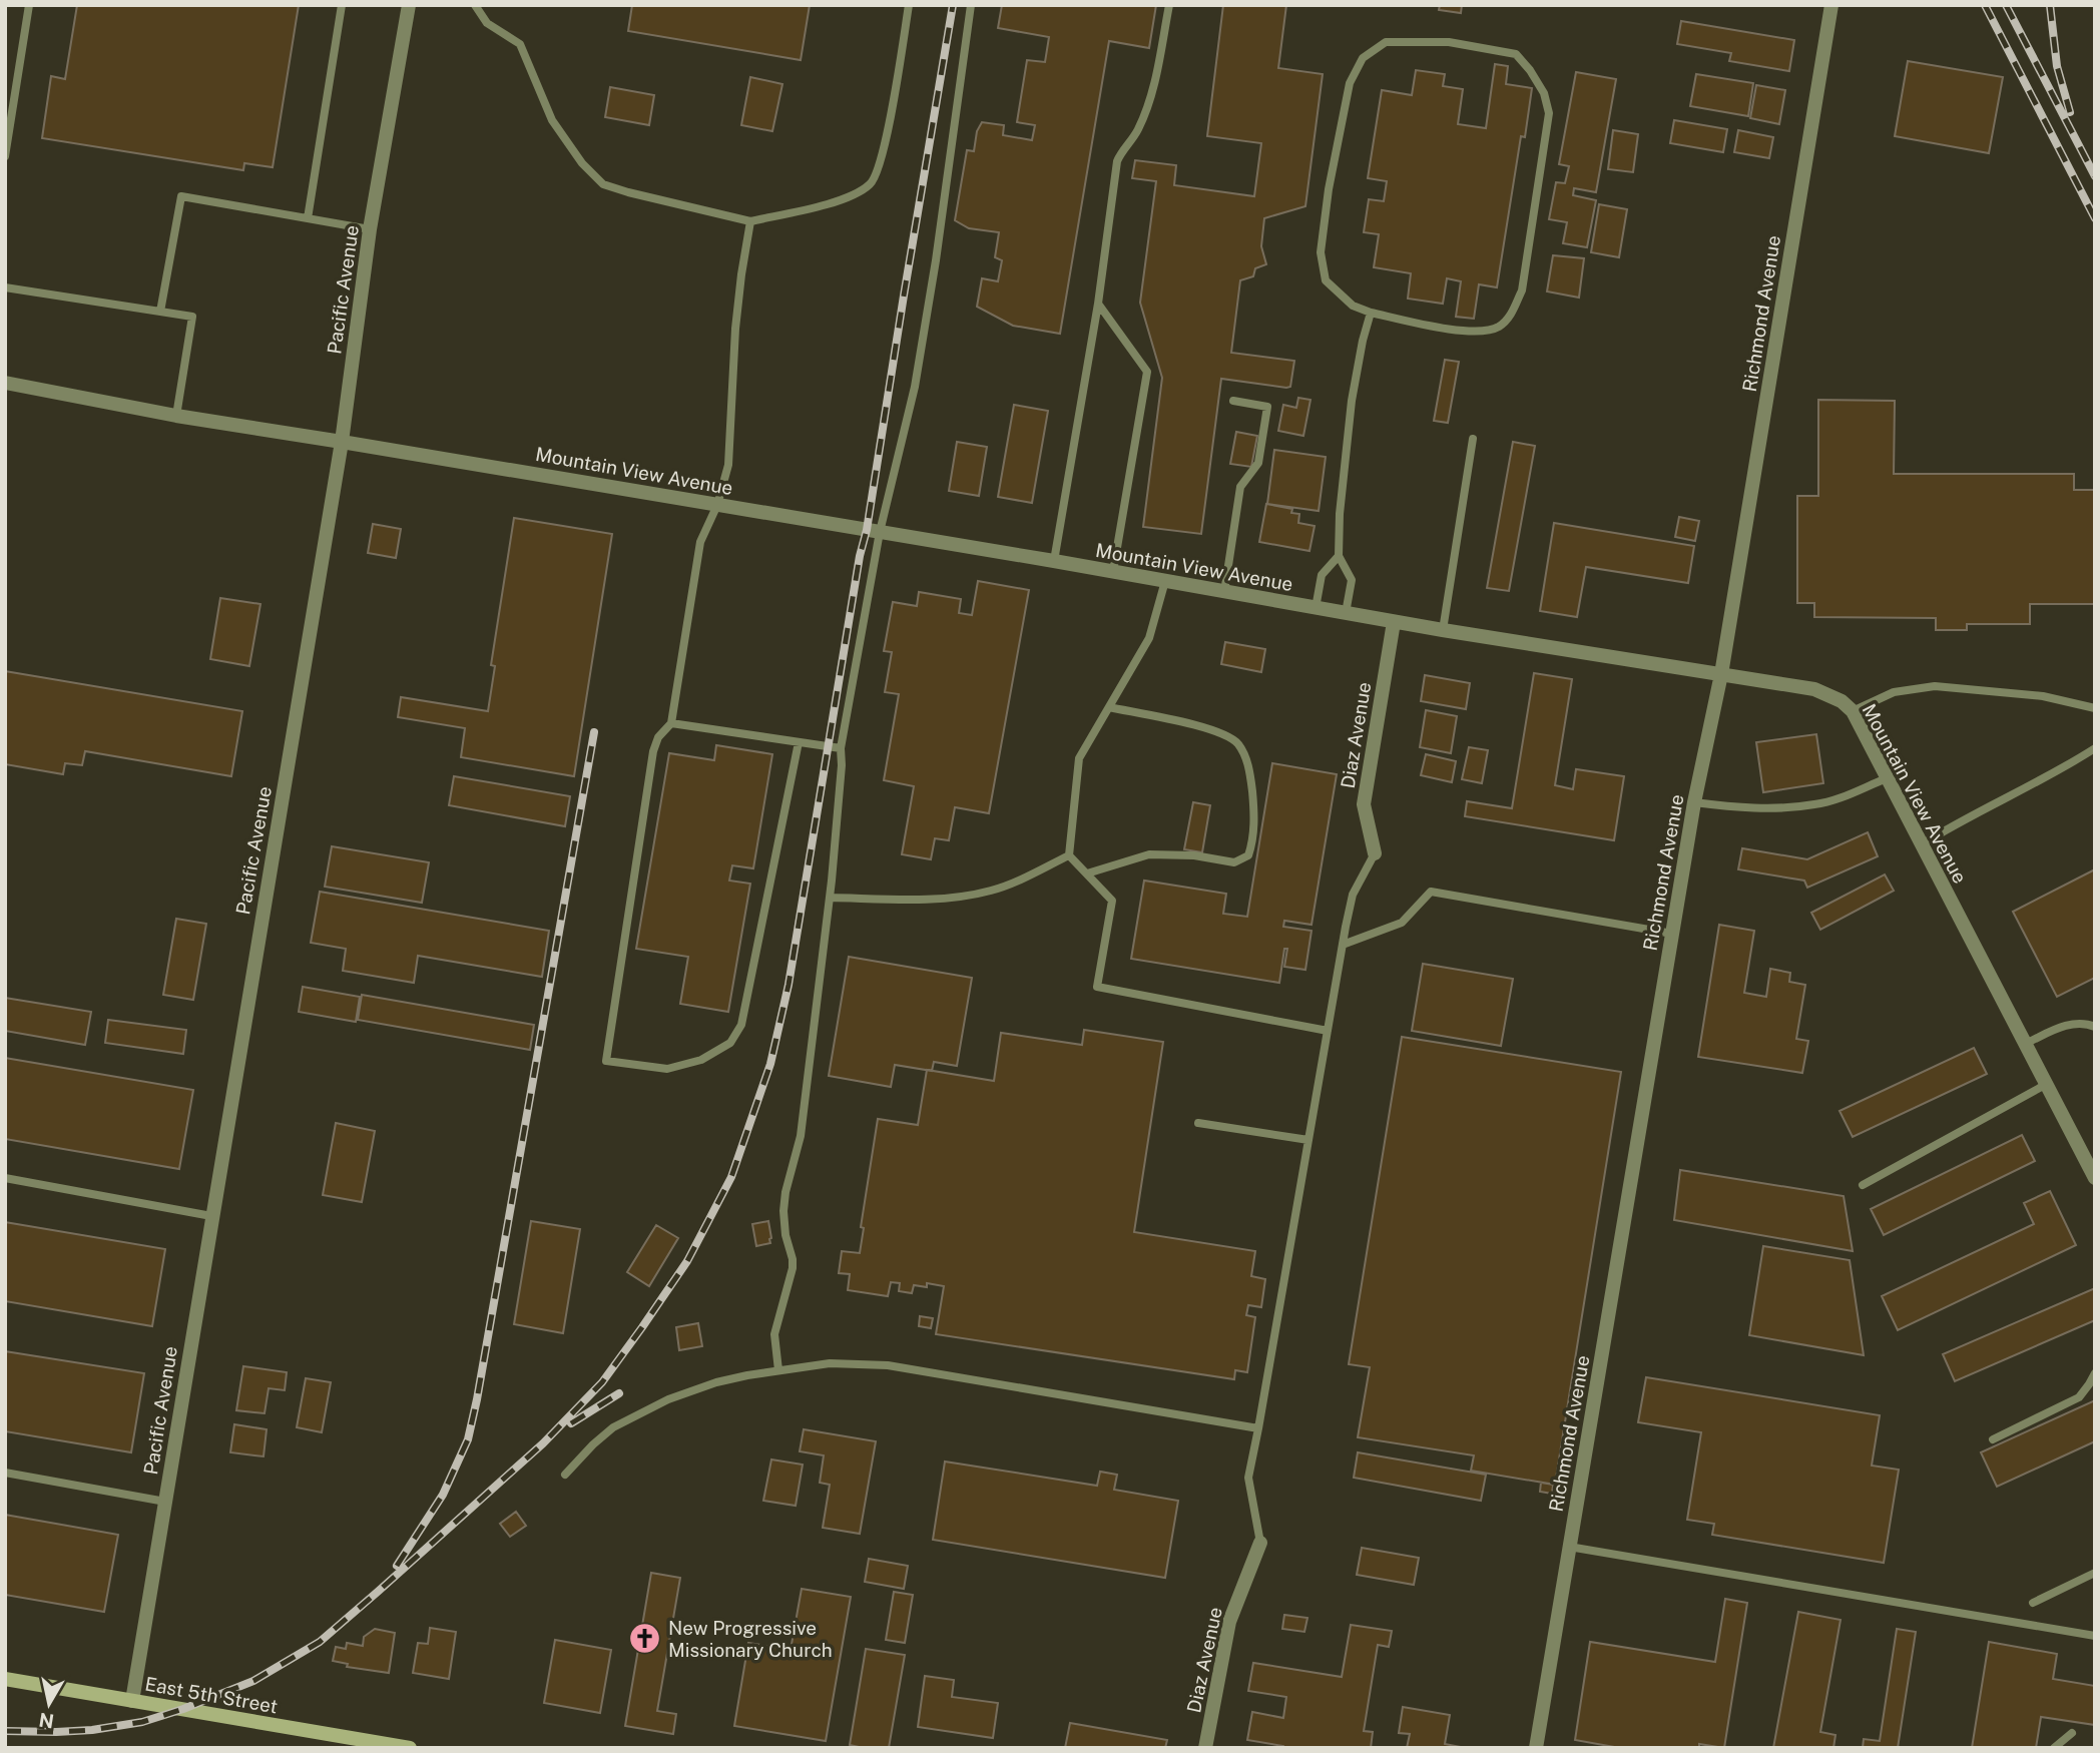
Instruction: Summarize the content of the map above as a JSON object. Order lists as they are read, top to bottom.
{
  "streets": {
    "main road": ["East 5th Street"],
    "street": [
      "Pacific Avenue",
      "Richmond Avenue",
      "Mountain View Avenue",
      "Diaz Avenue"
    ]
  },
  "crossings": [
    ["Pacific Avenue", "Mountain View Avenue"],
    ["Pacific Avenue", "East 5th Street"],
    ["Richmond Avenue", "Mountain View Avenue"],
    ["Mountain View Avenue", "Diaz Avenue"]
  ],
  "places": {
    "church": ["New Progressive Missionary Church"]
  },
  "north": "bottom"
}
